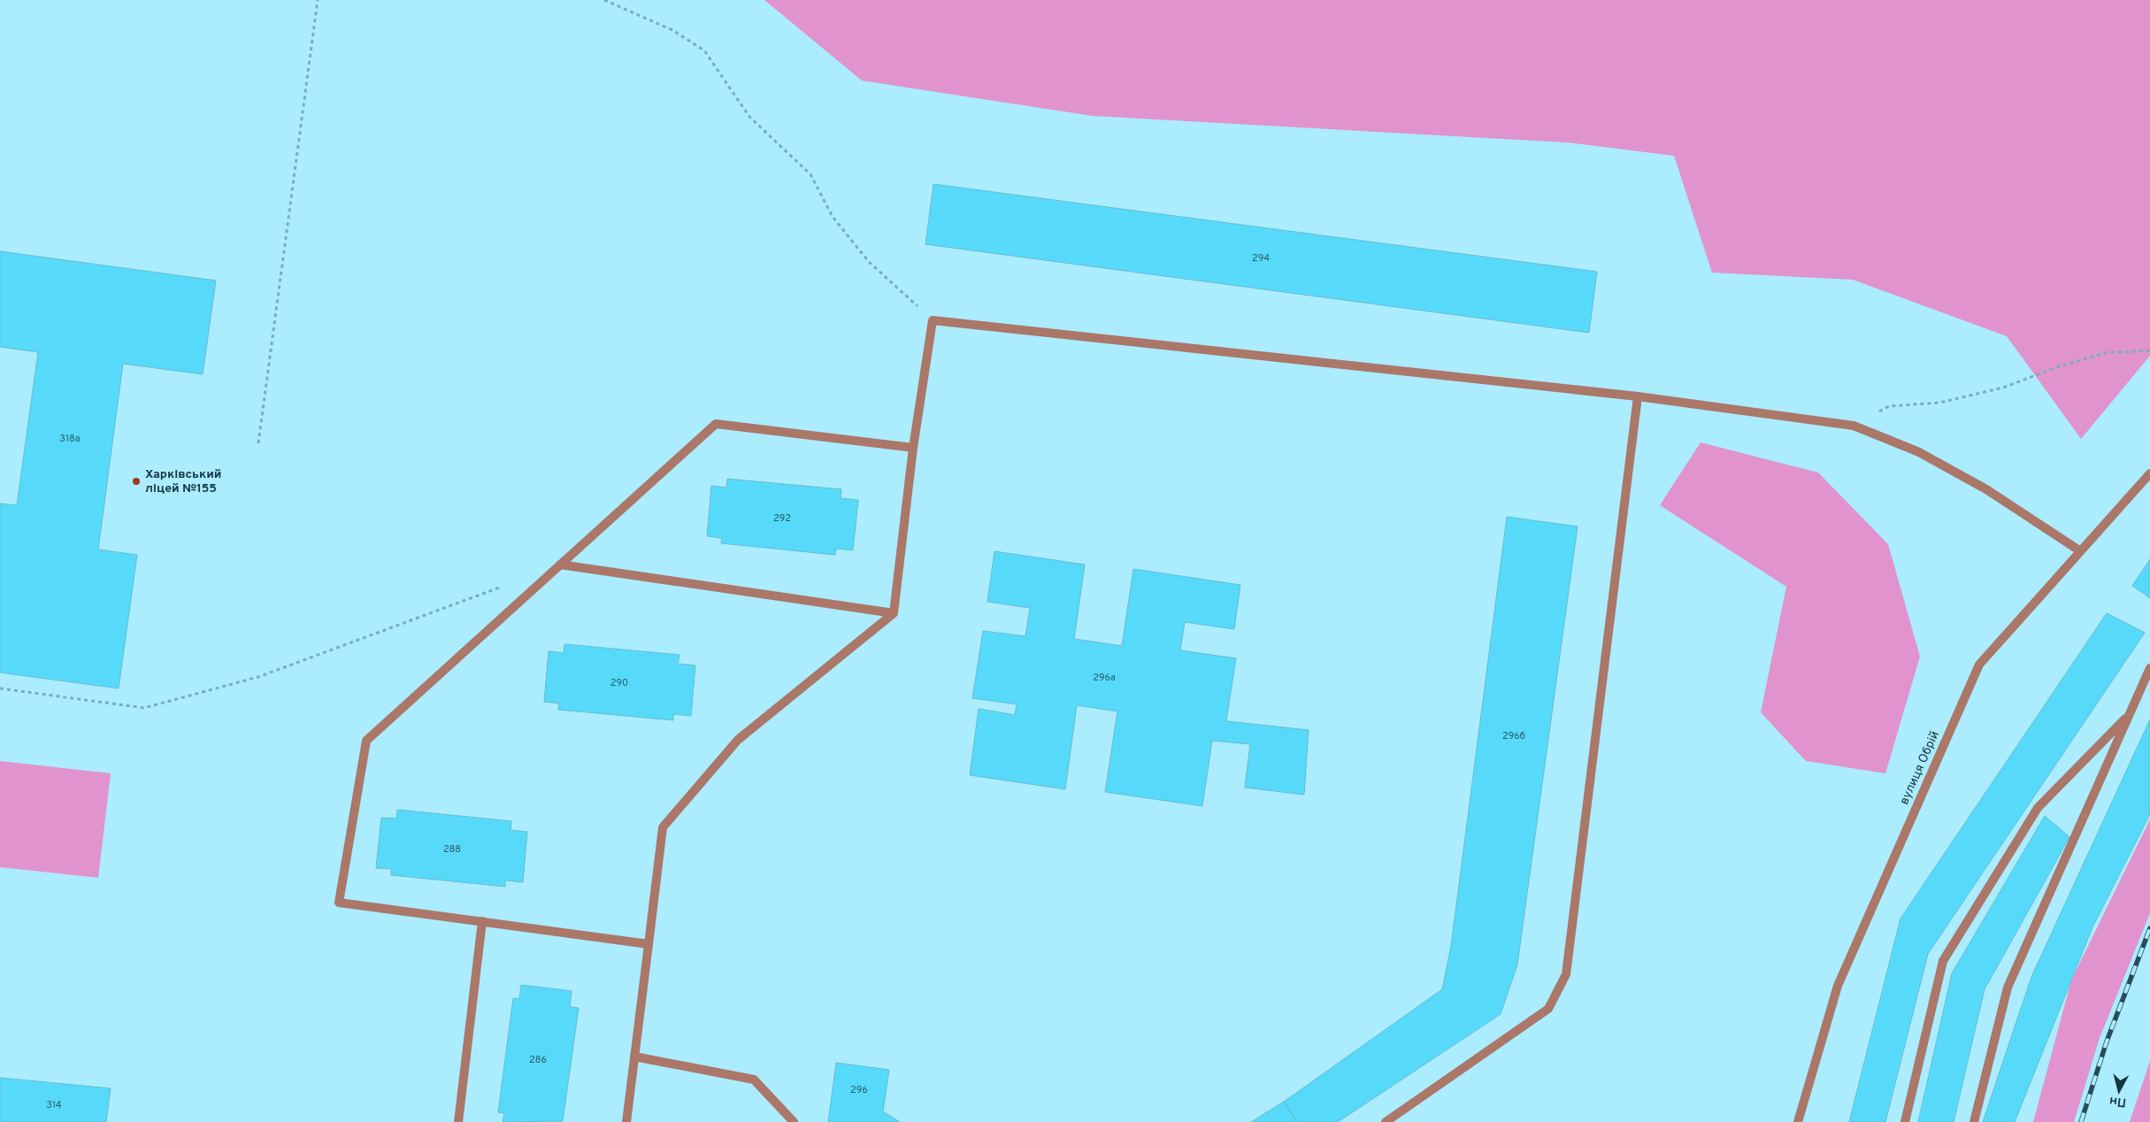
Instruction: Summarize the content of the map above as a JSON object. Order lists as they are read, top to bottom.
{
  "streets": {
    "street": ["вулиця Обрій"]
  },
  "places": ["Харківський ліцей №155"],
  "house_numbers": [
    "294",
    "318а",
    "292",
    "296а",
    "290",
    "296б",
    "288",
    "286",
    "296",
    "314"
  ],
  "north": "bottom"
}
